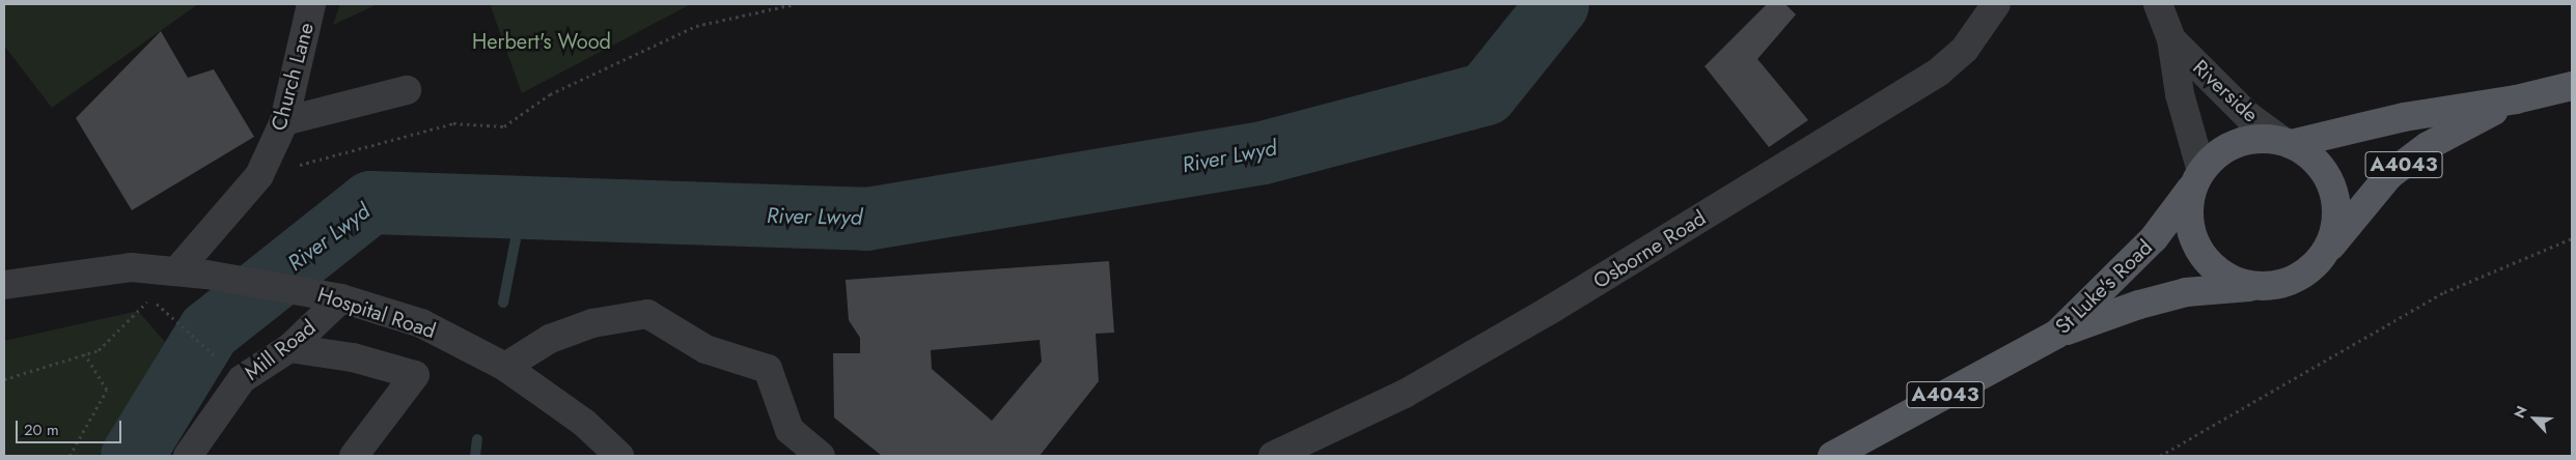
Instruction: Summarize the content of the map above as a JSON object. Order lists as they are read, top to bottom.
{
  "streets": {
    "main road": ["A4043", "St Luke's Road"],
    "street": [
      "Church Lane",
      "Riverside",
      "Osborne Road",
      "Hospital Road",
      "Mill Road"
    ]
  },
  "crossings": [
    ["Church Lane", "Hospital Road"],
    ["Riverside", "A4043"],
    ["Riverside", "St Luke's Road"],
    ["A4043", "St Luke's Road"],
    ["Hospital Road", "Mill Road"]
  ],
  "water": ["River Lwyd"],
  "parks": ["Herbert's Wood"],
  "scale_bar": "20 m",
  "north": "top left"
}
